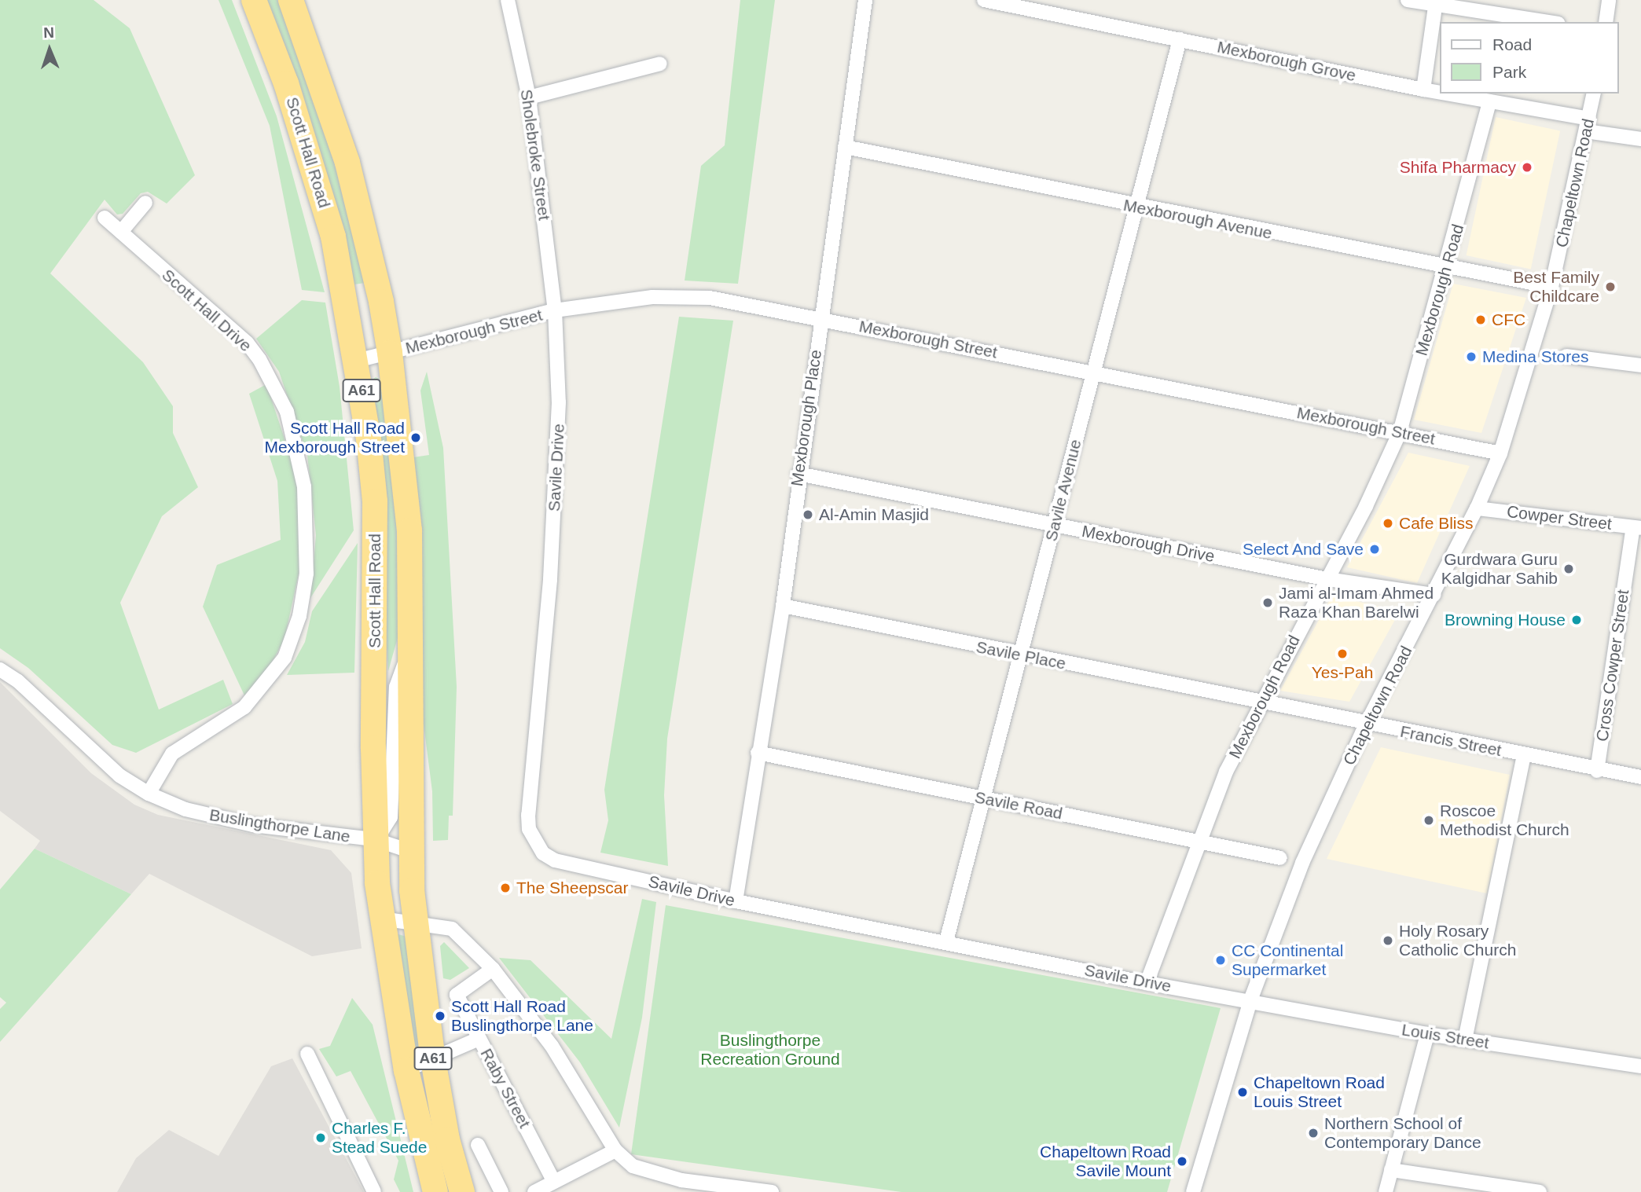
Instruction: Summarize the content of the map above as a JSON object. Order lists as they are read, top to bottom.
{
  "streets": {
    "highway": ["Scott Hall Road", "A61"],
    "street": [
      "Mexborough Grove",
      "Sholebroke Street",
      "Chapeltown Road",
      "Mexborough Avenue",
      "Mexborough Road",
      "Scott Hall Drive",
      "Mexborough Street",
      "Mexborough Place",
      "Savile Drive",
      "Savile Avenue",
      "Cowper Street",
      "Mexborough Drive",
      "Savile Place",
      "Cross Cowper Street",
      "Francis Street",
      "Savile Road",
      "Buslingthorpe Lane",
      "Louis Street",
      "Raby Street"
    ]
  },
  "crossings": [
    ["Mexborough Grove", "Chapeltown Road"],
    ["Mexborough Grove", "Mexborough Road"],
    ["Mexborough Grove", "Savile Avenue"],
    ["Scott Hall Road", "Mexborough Street"],
    ["Scott Hall Road", "Buslingthorpe Lane"],
    ["Sholebroke Street", "Mexborough Street"],
    ["Sholebroke Street", "Savile Drive"],
    ["Chapeltown Road", "Mexborough Avenue"],
    ["Chapeltown Road", "Mexborough Street"],
    ["Chapeltown Road", "Savile Drive"],
    ["Chapeltown Road", "Cowper Street"],
    ["Chapeltown Road", "Mexborough Drive"],
    ["Chapeltown Road", "Francis Street"],
    ["Chapeltown Road", "Savile Road"],
    ["Chapeltown Road", "Louis Street"],
    ["Mexborough Avenue", "Mexborough Road"],
    ["Mexborough Avenue", "Mexborough Place"],
    ["Mexborough Avenue", "Savile Avenue"],
    ["Mexborough Road", "Mexborough Street"],
    ["Mexborough Road", "Savile Drive"],
    ["Mexborough Road", "Mexborough Drive"],
    ["Mexborough Road", "Savile Place"],
    ["Mexborough Road", "Francis Street"],
    ["Mexborough Road", "Savile Road"],
    ["Scott Hall Drive", "Buslingthorpe Lane"],
    ["Mexborough Street", "Mexborough Place"],
    ["Mexborough Street", "Savile Drive"],
    ["Mexborough Street", "Savile Avenue"],
    ["Mexborough Place", "Savile Drive"],
    ["Mexborough Place", "Mexborough Drive"],
    ["Mexborough Place", "Savile Place"],
    ["Mexborough Place", "Savile Road"],
    ["Savile Drive", "Savile Avenue"],
    ["Savile Drive", "Louis Street"],
    ["Savile Avenue", "Mexborough Drive"],
    ["Savile Avenue", "Savile Place"],
    ["Savile Avenue", "Savile Road"],
    ["Cowper Street", "Cross Cowper Street"],
    ["Savile Place", "Francis Street"],
    ["Cross Cowper Street", "Francis Street"]
  ],
  "parks": ["Buslingthorpe Recreation Ground"],
  "places": [
    "Shifa Pharmacy",
    "Best Family Childcare",
    "CFC",
    "Medina Stores",
    "Scott Hall Road Mexborough Street",
    "Al-Amin Masjid",
    "Cafe Bliss",
    "Select And Save",
    "Gurdwara Guru Kalgidhar Sahib",
    "Jami al-Imam Ahmed Raza Khan Barelwi",
    "Browning House",
    "Yes-Pah",
    "Roscoe Methodist Church",
    "The Sheepscar",
    "Holy Rosary Catholic Church",
    "CC Continental Supermarket",
    "Scott Hall Road Buslingthorpe Lane",
    "Chapeltown Road Louis Street",
    "Northern School of Contemporary Dance",
    "Charles F. Stead Suede",
    "Chapeltown Road Savile Mount"
  ],
  "legend": ["Road", "Park"],
  "north": "top"
}
